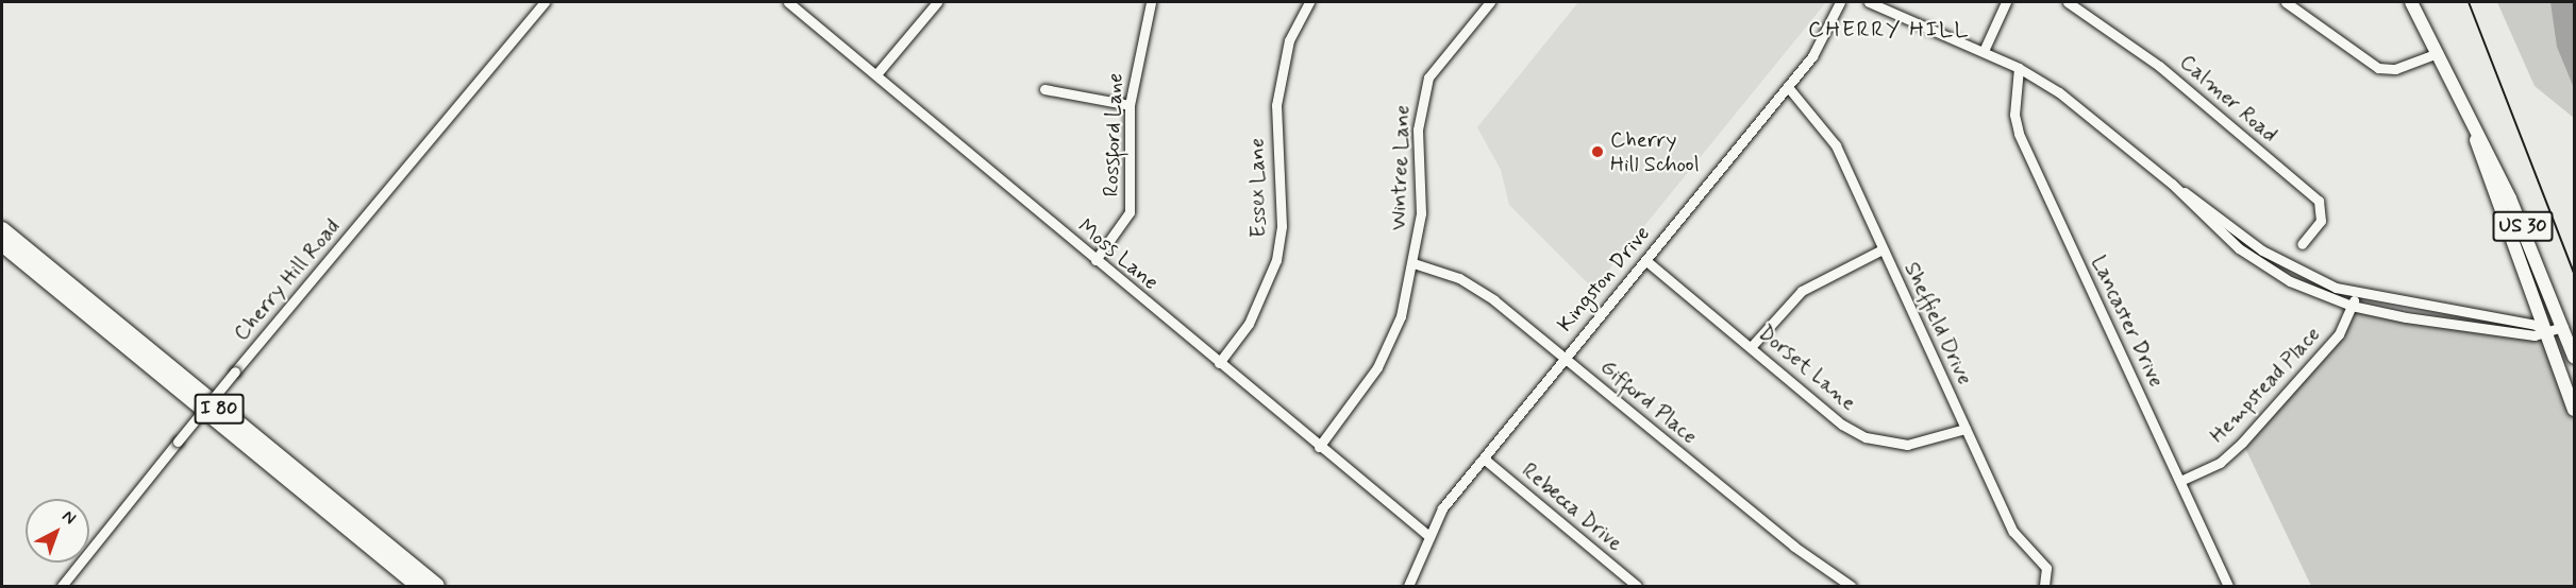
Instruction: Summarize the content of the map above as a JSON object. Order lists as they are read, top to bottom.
{
  "streets": {
    "highway": ["I 80"],
    "main road": ["US 30"],
    "street": [
      "Calmer Road",
      "Rossford Lane",
      "Wintree Lane",
      "Essex Lane",
      "Moss Lane",
      "Kingston Drive",
      "Cherry Hill Road",
      "Lancaster Drive",
      "Sheffield Drive",
      "Dorset Lane",
      "Hempstead Place",
      "Gifford Place",
      "Rebecca Drive"
    ]
  },
  "crossings": [
    ["Rossford Lane", "Moss Lane"],
    ["Wintree Lane", "Moss Lane"],
    ["Wintree Lane", "Gifford Place"],
    ["Essex Lane", "Moss Lane"],
    ["Moss Lane", "Kingston Drive"],
    ["Kingston Drive", "Sheffield Drive"],
    ["Kingston Drive", "Dorset Lane"],
    ["Kingston Drive", "Gifford Place"],
    ["Kingston Drive", "Rebecca Drive"],
    ["Lancaster Drive", "Hempstead Place"],
    ["Sheffield Drive", "Dorset Lane"]
  ],
  "districts": ["CHERRY HILL"],
  "places": ["Cherry Hill School"],
  "north": "top right"
}
